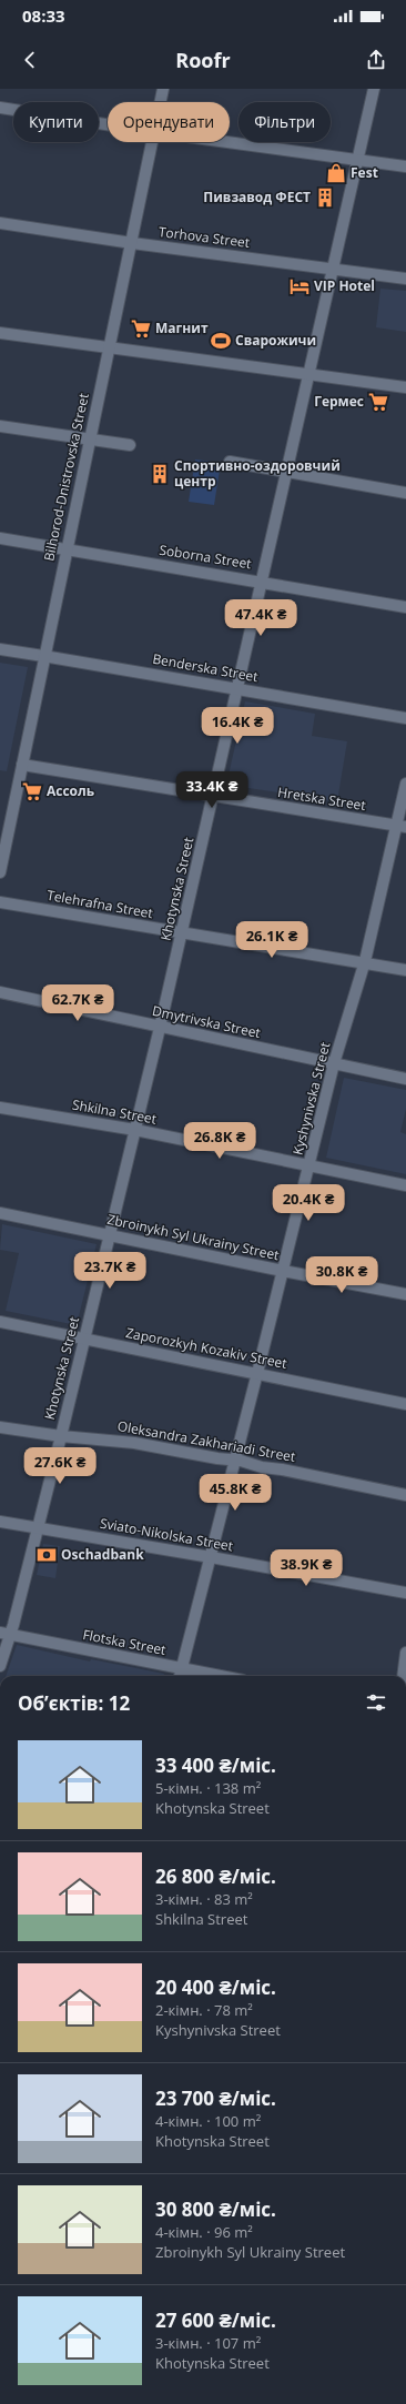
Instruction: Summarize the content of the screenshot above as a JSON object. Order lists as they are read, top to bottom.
{
  "streets": {
    "street": [
      "Torhova Street",
      "Bilhorod-Dnistrovska Street",
      "Soborna Street",
      "Benderska Street",
      "Hretska Street",
      "Khotynska Street",
      "Telehrafna Street",
      "Dmytrivska Street",
      "Kyshynivska Street",
      "Shkilna Street",
      "Zbroinykh Syl Ukrainy Street",
      "Zaporozkyh Kozakiv Street",
      "Oleksandra Zakhariadi Street",
      "Sviato-Nikolska Street",
      "Flotska Street"
    ]
  },
  "crossings": [
    ["Torhova Street", "Bilhorod-Dnistrovska Street"],
    ["Torhova Street", "Khotynska Street"],
    ["Bilhorod-Dnistrovska Street", "Soborna Street"],
    ["Bilhorod-Dnistrovska Street", "Benderska Street"],
    ["Bilhorod-Dnistrovska Street", "Hretska Street"],
    ["Soborna Street", "Khotynska Street"],
    ["Benderska Street", "Khotynska Street"],
    ["Hretska Street", "Khotynska Street"],
    ["Hretska Street", "Kyshynivska Street"],
    ["Khotynska Street", "Telehrafna Street"],
    ["Khotynska Street", "Dmytrivska Street"],
    ["Khotynska Street", "Shkilna Street"],
    ["Khotynska Street", "Zbroinykh Syl Ukrainy Street"],
    ["Khotynska Street", "Zaporozkyh Kozakiv Street"],
    ["Khotynska Street", "Oleksandra Zakhariadi Street"],
    ["Khotynska Street", "Sviato-Nikolska Street"],
    ["Khotynska Street", "Flotska Street"],
    ["Telehrafna Street", "Kyshynivska Street"],
    ["Dmytrivska Street", "Kyshynivska Street"],
    ["Kyshynivska Street", "Shkilna Street"],
    ["Kyshynivska Street", "Zbroinykh Syl Ukrainy Street"],
    ["Kyshynivska Street", "Zaporozkyh Kozakiv Street"],
    ["Kyshynivska Street", "Oleksandra Zakhariadi Street"],
    ["Kyshynivska Street", "Sviato-Nikolska Street"],
    ["Kyshynivska Street", "Flotska Street"]
  ],
  "places": {
    "shop": ["Fest"],
    "building": ["Пивзавод ФЕСТ", "Спортивно-оздоровчий центр"],
    "hotel": ["VIP Hotel"],
    "supermarket": ["Магнит", "Гермес", "Ассоль"],
    "sports": ["Сварожичи"],
    "bank": ["Oschadbank"]
  },
  "page": {
    "status": "08:33",
    "header": "Roofr",
    "chip": ["Купити", "Орендувати", "Фільтри"],
    "price": [
      "47.4K ₴",
      "16.4K ₴",
      "33.4K ₴",
      "26.1K ₴",
      "62.7K ₴",
      "26.8K ₴",
      "20.4K ₴",
      "23.7K ₴",
      "30.8K ₴",
      "27.6K ₴",
      "45.8K ₴",
      "38.9K ₴"
    ],
    "heading": "Об’єктів: 12",
    "list": [
      {
        "name": "33 400 ₴/міс.",
        "note": "5-кімн. · 138 m² · Khotynska Street"
      },
      {
        "name": "26 800 ₴/міс.",
        "note": "3-кімн. · 83 m² · Shkilna Street"
      },
      {
        "name": "20 400 ₴/міс.",
        "note": "2-кімн. · 78 m² · Kyshynivska Street"
      },
      {
        "name": "23 700 ₴/міс.",
        "note": "4-кімн. · 100 m² · Khotynska Street"
      },
      {
        "name": "30 800 ₴/міс.",
        "note": "4-кімн. · 96 m² · Zbroinykh Syl Ukrainy Street"
      },
      {
        "name": "27 600 ₴/міс.",
        "note": "3-кімн. · 107 m² · Khotynska Street"
      }
    ]
  }
}
